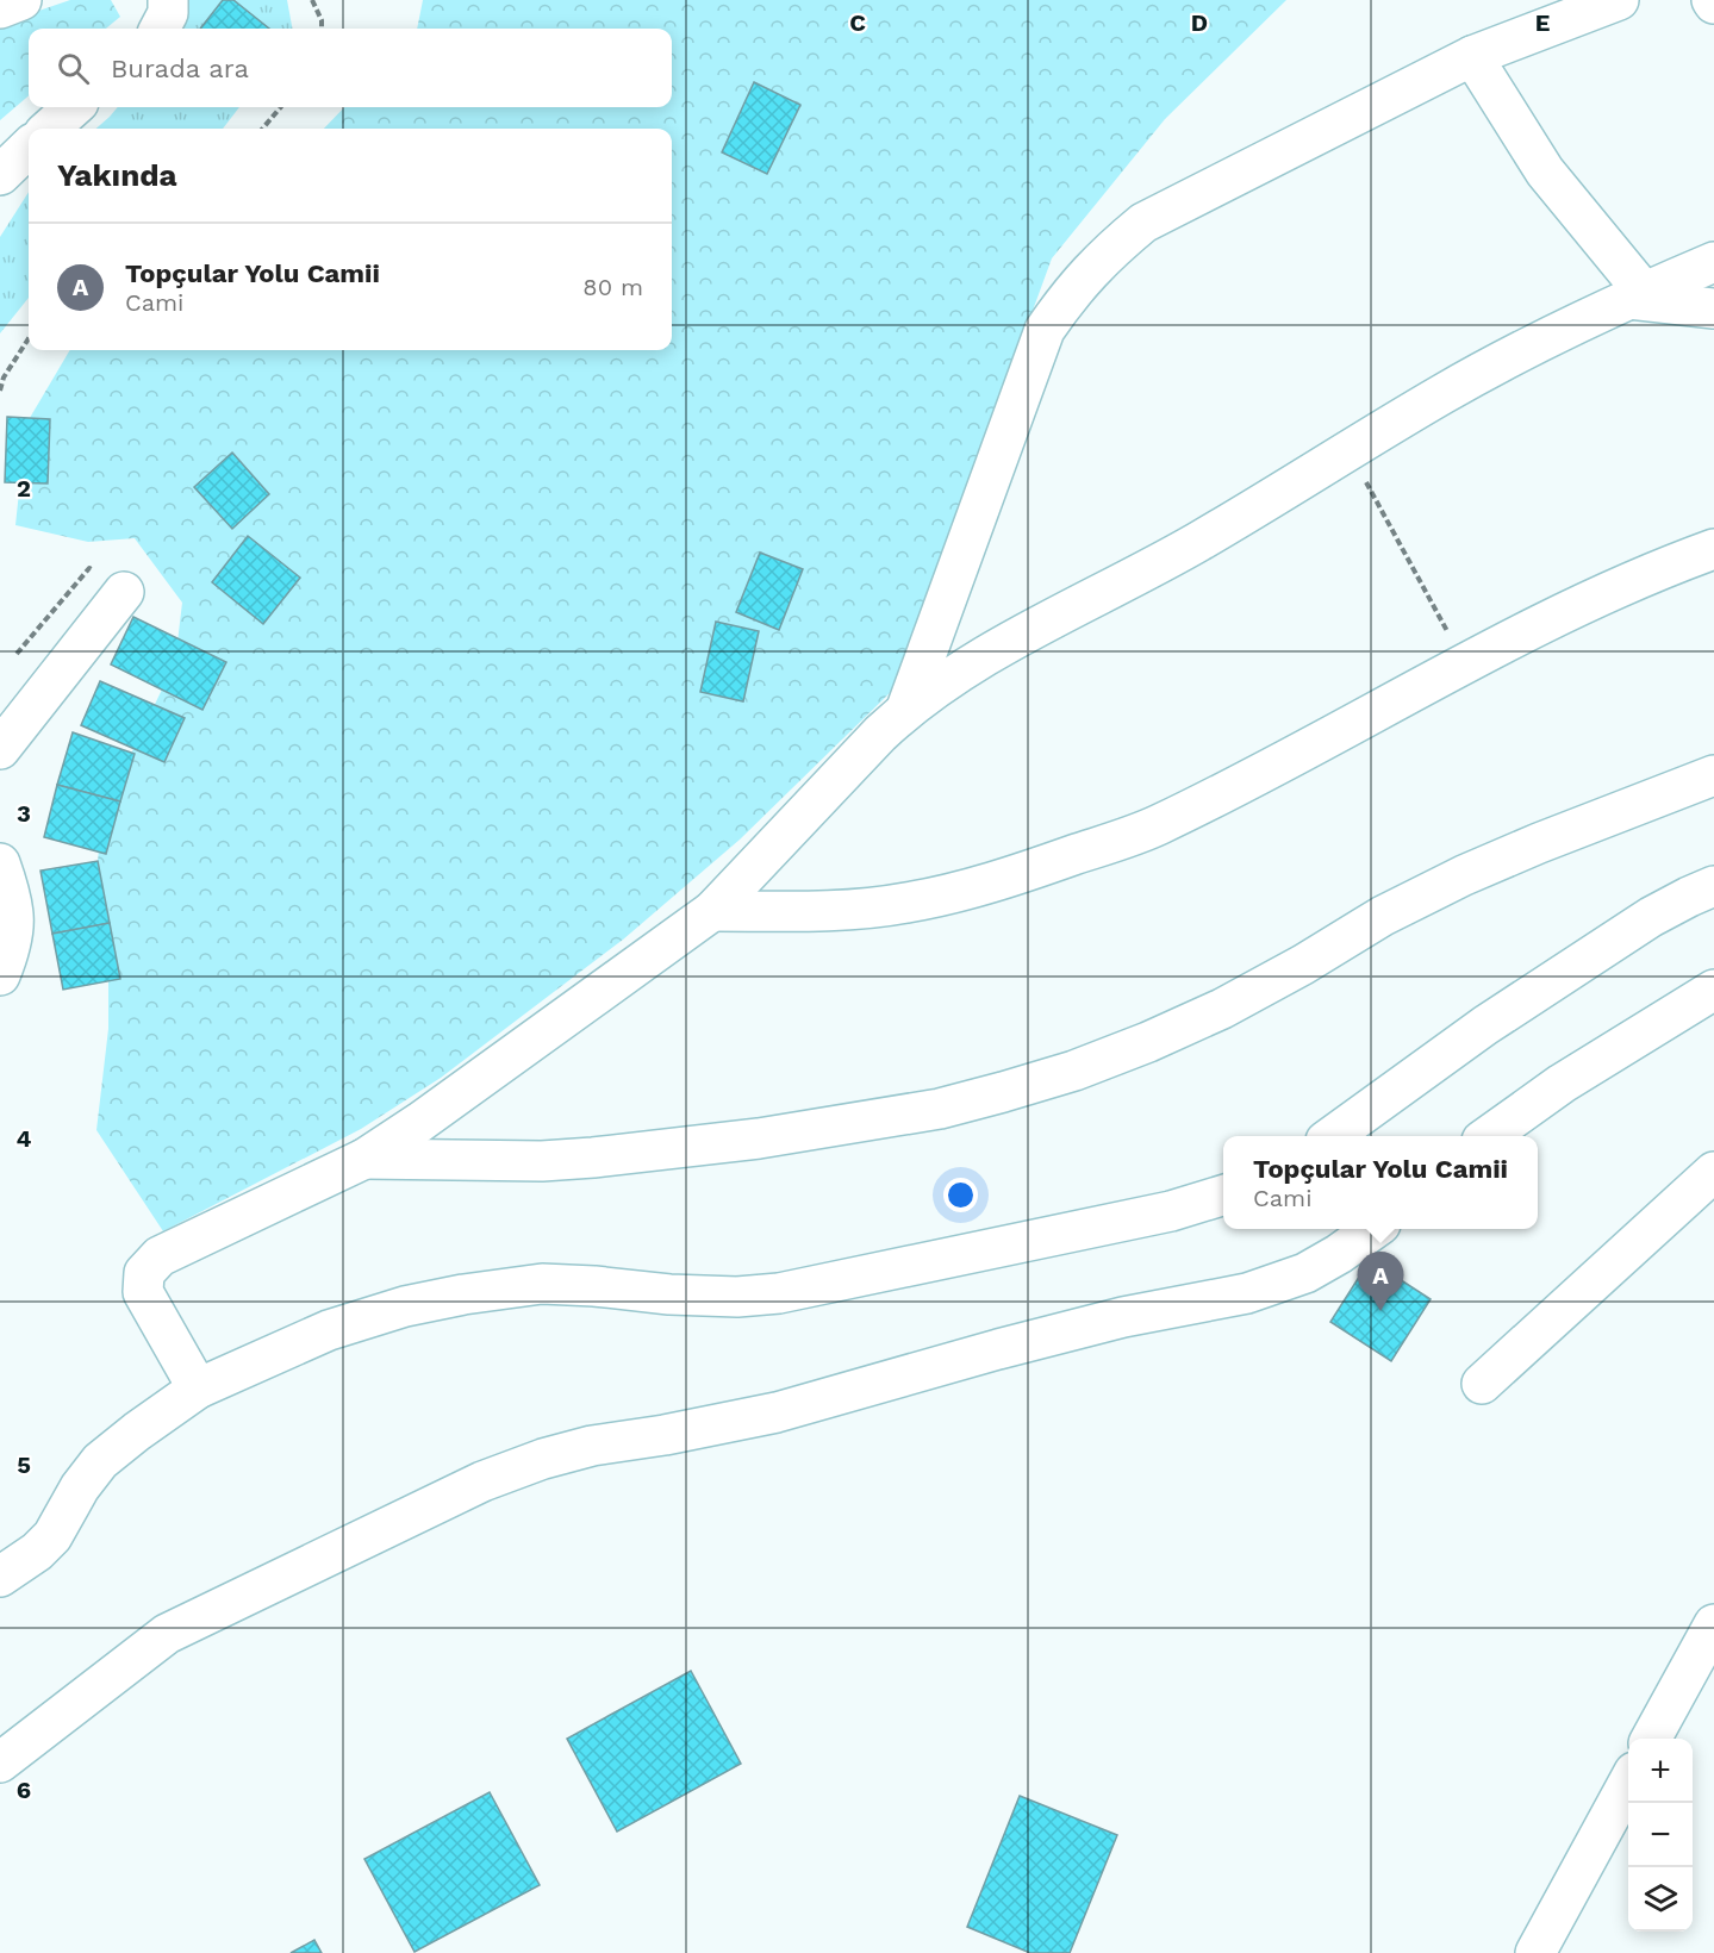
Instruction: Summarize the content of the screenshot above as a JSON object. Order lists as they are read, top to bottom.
{
  "page": {
    "search": "Burada ara",
    "heading": "Yakında",
    "list": [
      {
        "mark": "A",
        "name": "Topçular Yolu Camii",
        "note": "Cami",
        "value": "80 m"
      }
    ],
    "popup": ["Topçular Yolu Camii", "Cami"],
    "pins": "A",
    "map_buttons": ["+", "−"]
  },
  "grid": {
    "columns": ["C", "D", "E"],
    "rows": [
      "2",
      "3",
      "4",
      "5",
      "6"
    ]
  }
}
